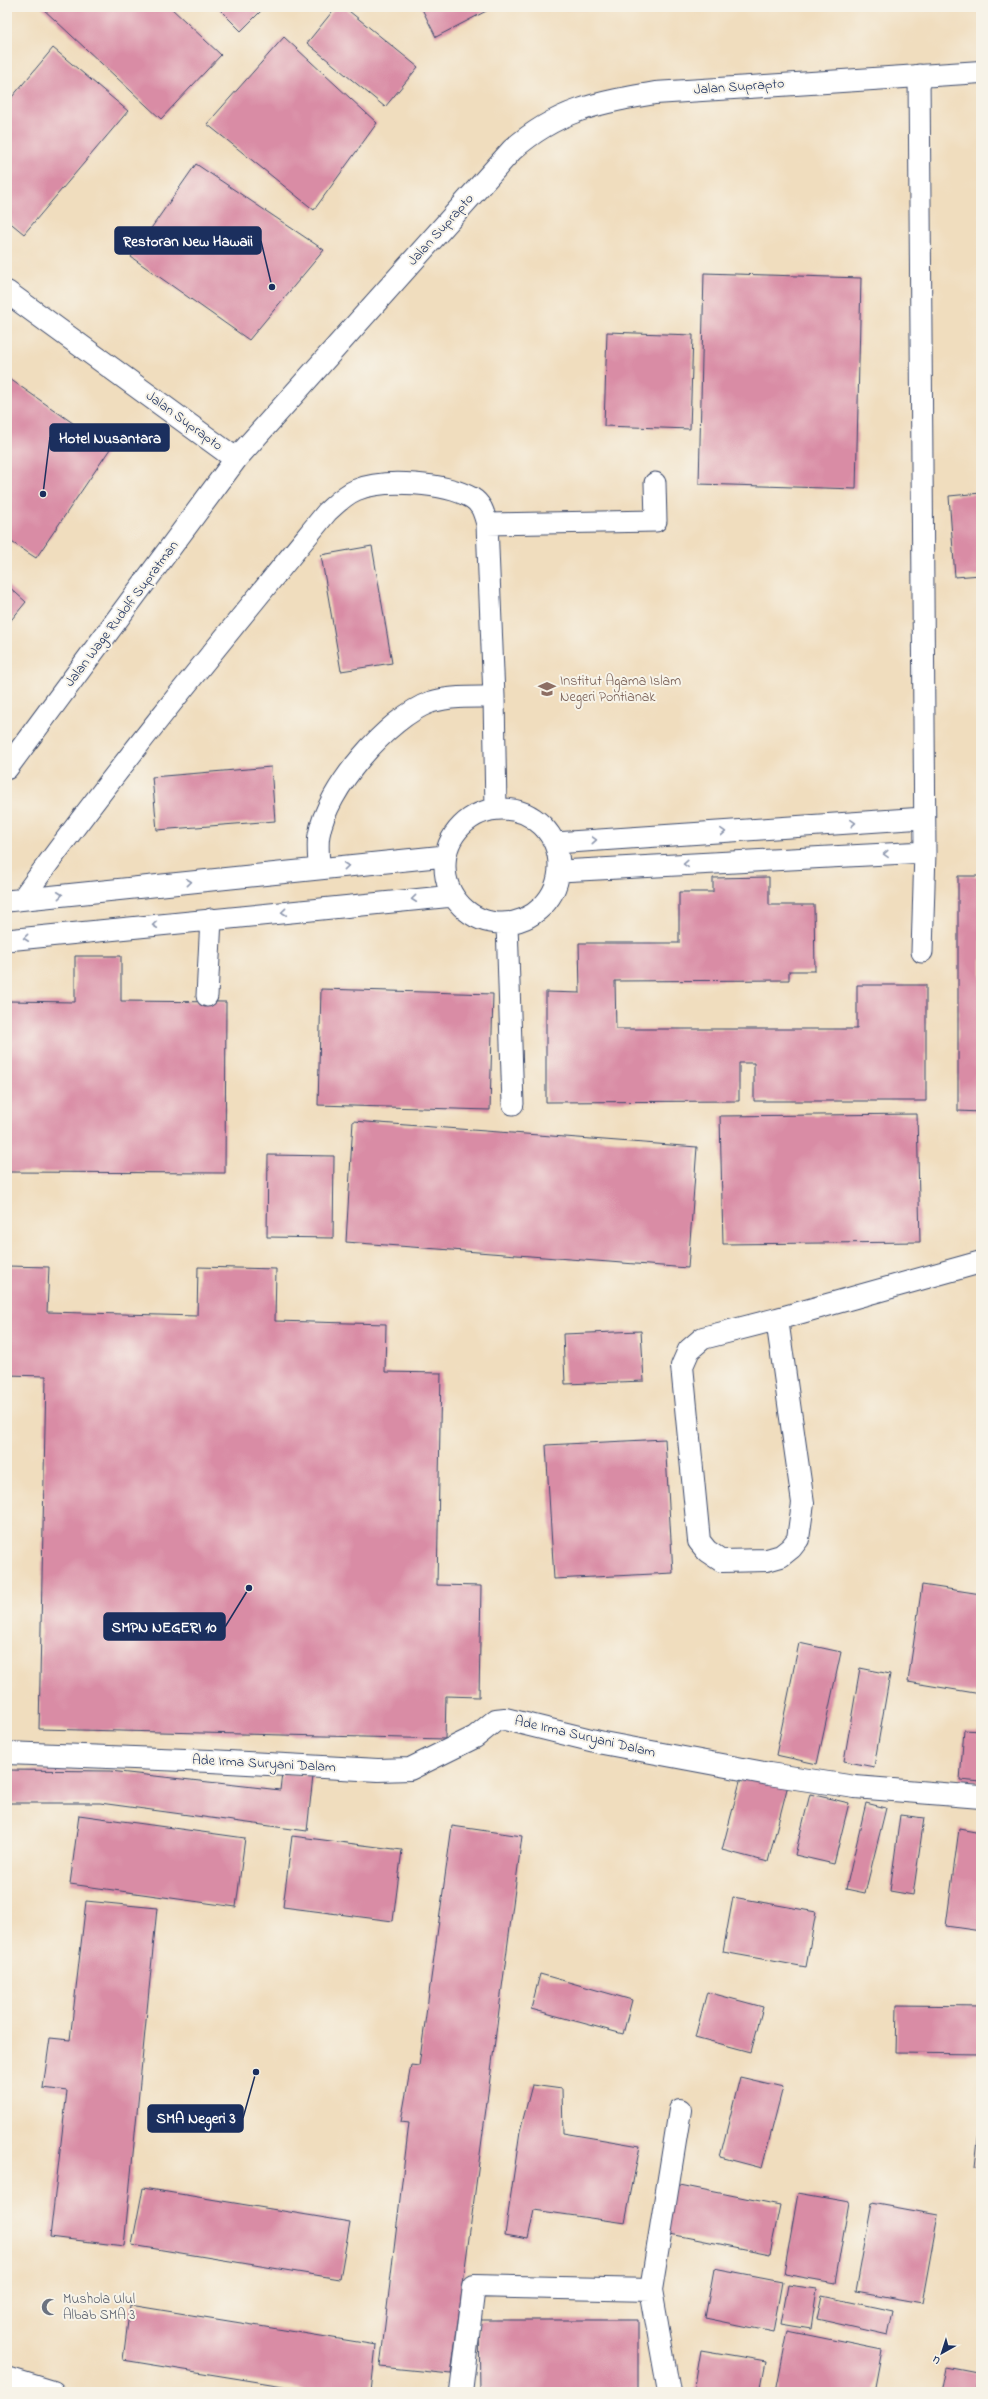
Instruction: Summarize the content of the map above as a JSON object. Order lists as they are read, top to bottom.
{
  "streets": {
    "street": ["Jalan Suprapto", "Jalan Wage Rudolf Supratman", "Ade Irma Suryani Dalam"]
  },
  "crossings": [
    ["Jalan Suprapto", "Jalan Wage Rudolf Supratman"]
  ],
  "places": {
    "other": [
      "Restoran New Hawaii",
      "Hotel Nusantara",
      "SMPN NEGERI 10",
      "SMA Negeri 3"
    ],
    "school or university": ["Institut Agama Islam Negeri Pontianak"],
    "mosque": ["Mushola Ulul Albab SMA 3"]
  },
  "north": "bottom left"
}
